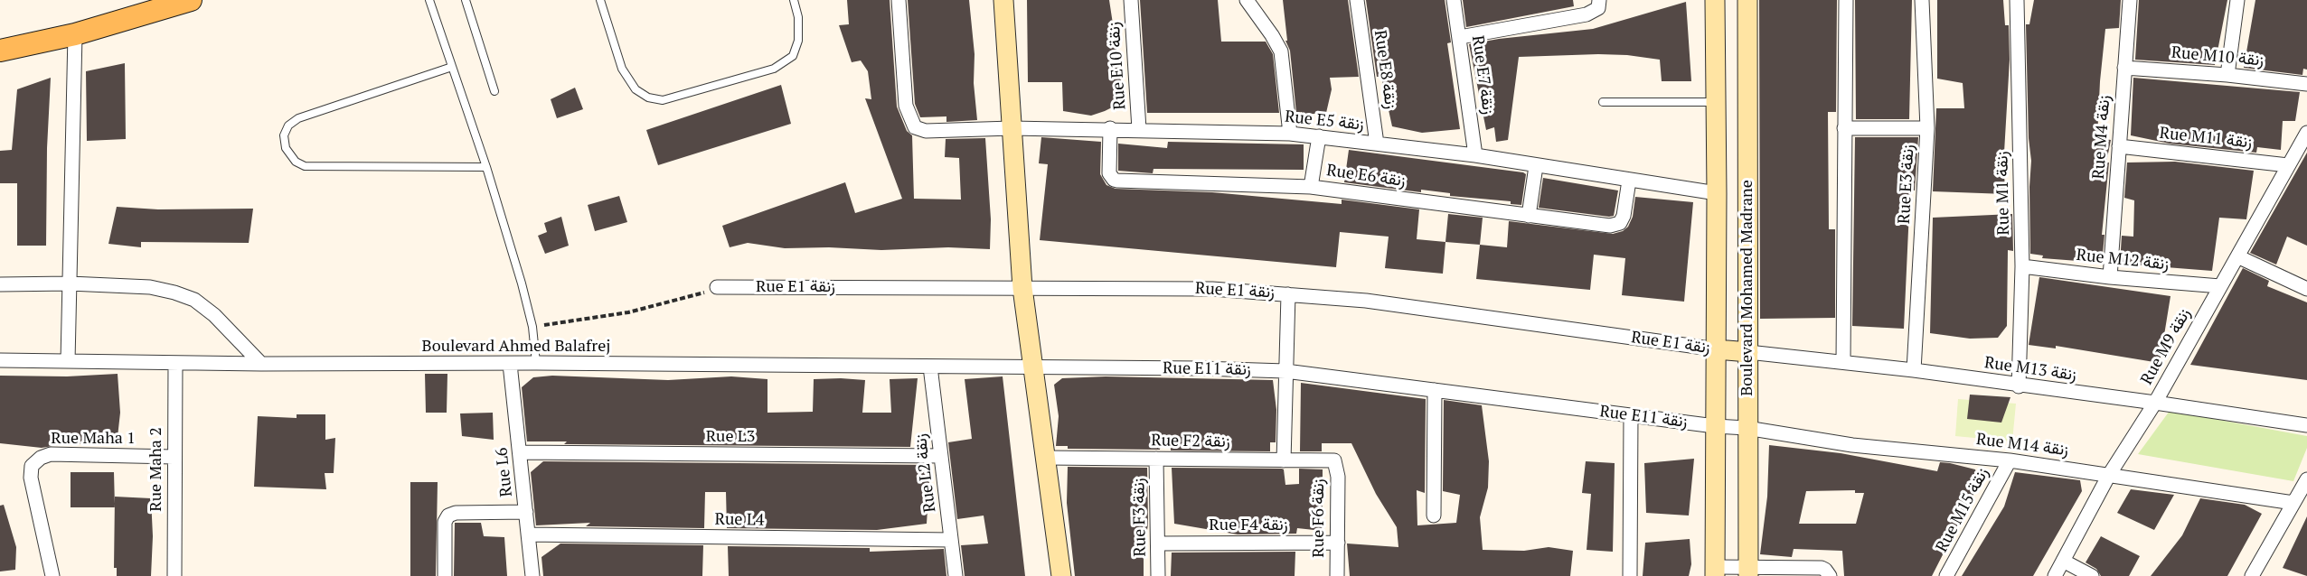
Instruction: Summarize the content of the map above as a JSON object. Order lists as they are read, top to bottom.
{
  "streets": {
    "street": [
      "Rue M10 زنقة",
      "Rue E10 زنقة",
      "Rue E8 زنقة",
      "Rue E7 زنقة",
      "Rue E5 زنقة",
      "Rue M4 زنقة",
      "Rue M11 زنقة",
      "Rue E6 زنقة",
      "Rue E3 زنقة",
      "Rue M1 زنقة",
      "Rue M12 زنقة",
      "Rue E1 زنقة",
      "Boulevard Mohamed Madrane",
      "Boulevard Ahmed Balafrej",
      "Rue M9 زنقة",
      "Rue E11 زنقة",
      "Rue M13 زنقة",
      "Rue L3",
      "Rue Maha 1",
      "Rue F2 زنقة",
      "Rue M14 زنقة",
      "Rue Maha 2",
      "Rue L6",
      "Rue L2 زنقة",
      "Rue M15 زنقة",
      "Rue F3 زنقة",
      "Rue F6 زنقة",
      "Rue L4",
      "Rue F4 زنقة"
    ]
  },
  "crossings": [
    ["Rue M10 زنقة", "Rue M4 زنقة"],
    ["Rue E10 زنقة", "Rue E5 زنقة"],
    ["Rue E8 زنقة", "Rue E5 زنقة"],
    ["Rue E7 زنقة", "Rue E5 زنقة"],
    ["Rue E5 زنقة", "Rue E6 زنقة"],
    ["Rue E5 زنقة", "Boulevard Mohamed Madrane"],
    ["Rue M4 زنقة", "Rue M11 زنقة"],
    ["Rue M4 زنقة", "Rue M12 زنقة"],
    ["Rue M11 زنقة", "Rue M9 زنقة"],
    ["Rue E3 زنقة", "Rue M13 زنقة"],
    ["Rue M1 زنقة", "Rue M12 زنقة"],
    ["Rue M1 زنقة", "Rue M13 زنقة"],
    ["Rue M12 زنقة", "Rue M9 زنقة"],
    ["Rue E1 زنقة", "Boulevard Mohamed Madrane"],
    ["Rue E1 زنقة", "Rue M13 زنقة"],
    ["Boulevard Mohamed Madrane", "Rue E11 زنقة"],
    ["Boulevard Mohamed Madrane", "Rue M13 زنقة"],
    ["Boulevard Mohamed Madrane", "Rue M14 زنقة"],
    ["Boulevard Ahmed Balafrej", "Rue E11 زنقة"],
    ["Boulevard Ahmed Balafrej", "Rue Maha 2"],
    ["Boulevard Ahmed Balafrej", "Rue L6"],
    ["Boulevard Ahmed Balafrej", "Rue L2 زنقة"],
    ["Rue M9 زنقة", "Rue M13 زنقة"],
    ["Rue M9 زنقة", "Rue M14 زنقة"],
    ["Rue E11 زنقة", "Rue M14 زنقة"],
    ["Rue L3", "Rue L6"],
    ["Rue L3", "Rue L2 زنقة"],
    ["Rue Maha 1", "Rue Maha 2"],
    ["Rue F2 زنقة", "Rue F3 زنقة"],
    ["Rue F2 زنقة", "Rue F6 زنقة"],
    ["Rue M14 زنقة", "Rue M15 زنقة"],
    ["Rue L6", "Rue L4"],
    ["Rue L2 زنقة", "Rue L4"],
    ["Rue F3 زنقة", "Rue F4 زنقة"],
    ["Rue F6 زنقة", "Rue F4 زنقة"]
  ]
}
